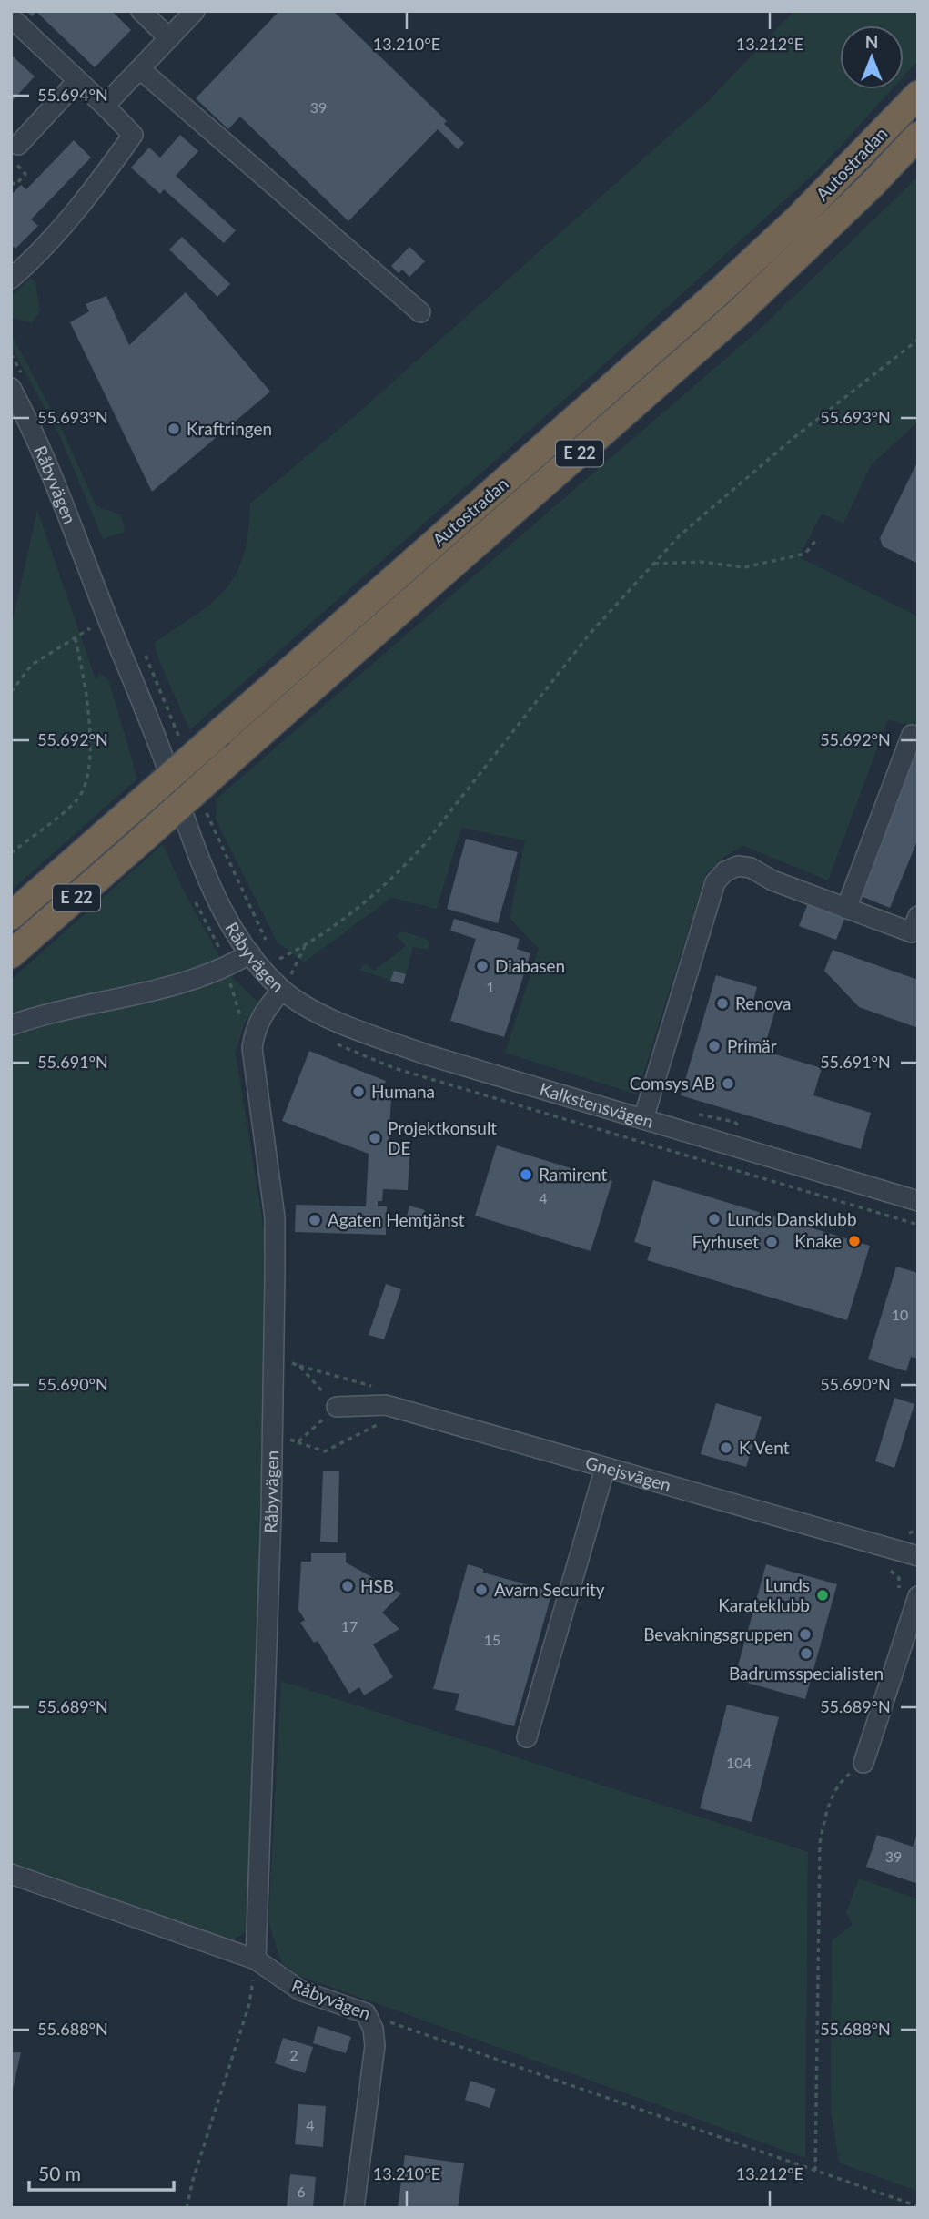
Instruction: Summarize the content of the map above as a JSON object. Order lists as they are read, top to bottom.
{
  "streets": {
    "highway": ["Autostradan", "E 22"],
    "street": ["Råbyvägen", "Kalkstensvägen", "Gnejsvägen"]
  },
  "crossings": [
    ["Råbyvägen", "Kalkstensvägen"]
  ],
  "places": [
    "Kraftringen",
    "Diabasen",
    "Renova",
    "Primär",
    "Comsys AB",
    "Humana",
    "Projektkonsult DE",
    "Ramirent",
    "Lunds Dansklubb",
    "Agaten Hemtjänst",
    "Knake",
    "Fyrhuset",
    "K Vent",
    "HSB",
    "Avarn Security",
    "Lunds Karateklubb",
    "Bevakningsgruppen",
    "Badrumsspecialisten"
  ],
  "house_numbers": [
    "39",
    "1",
    "4",
    "10",
    "17",
    "15",
    "104",
    "39",
    "2",
    "4",
    "6"
  ],
  "scale_bar": "50 m",
  "north": "top",
  "coordinates": [
    "13.210°E",
    "13.212°E",
    "55.694°N",
    "55.693°N",
    "55.692°N",
    "55.691°N",
    "55.690°N",
    "55.689°N",
    "55.688°N"
  ]
}
